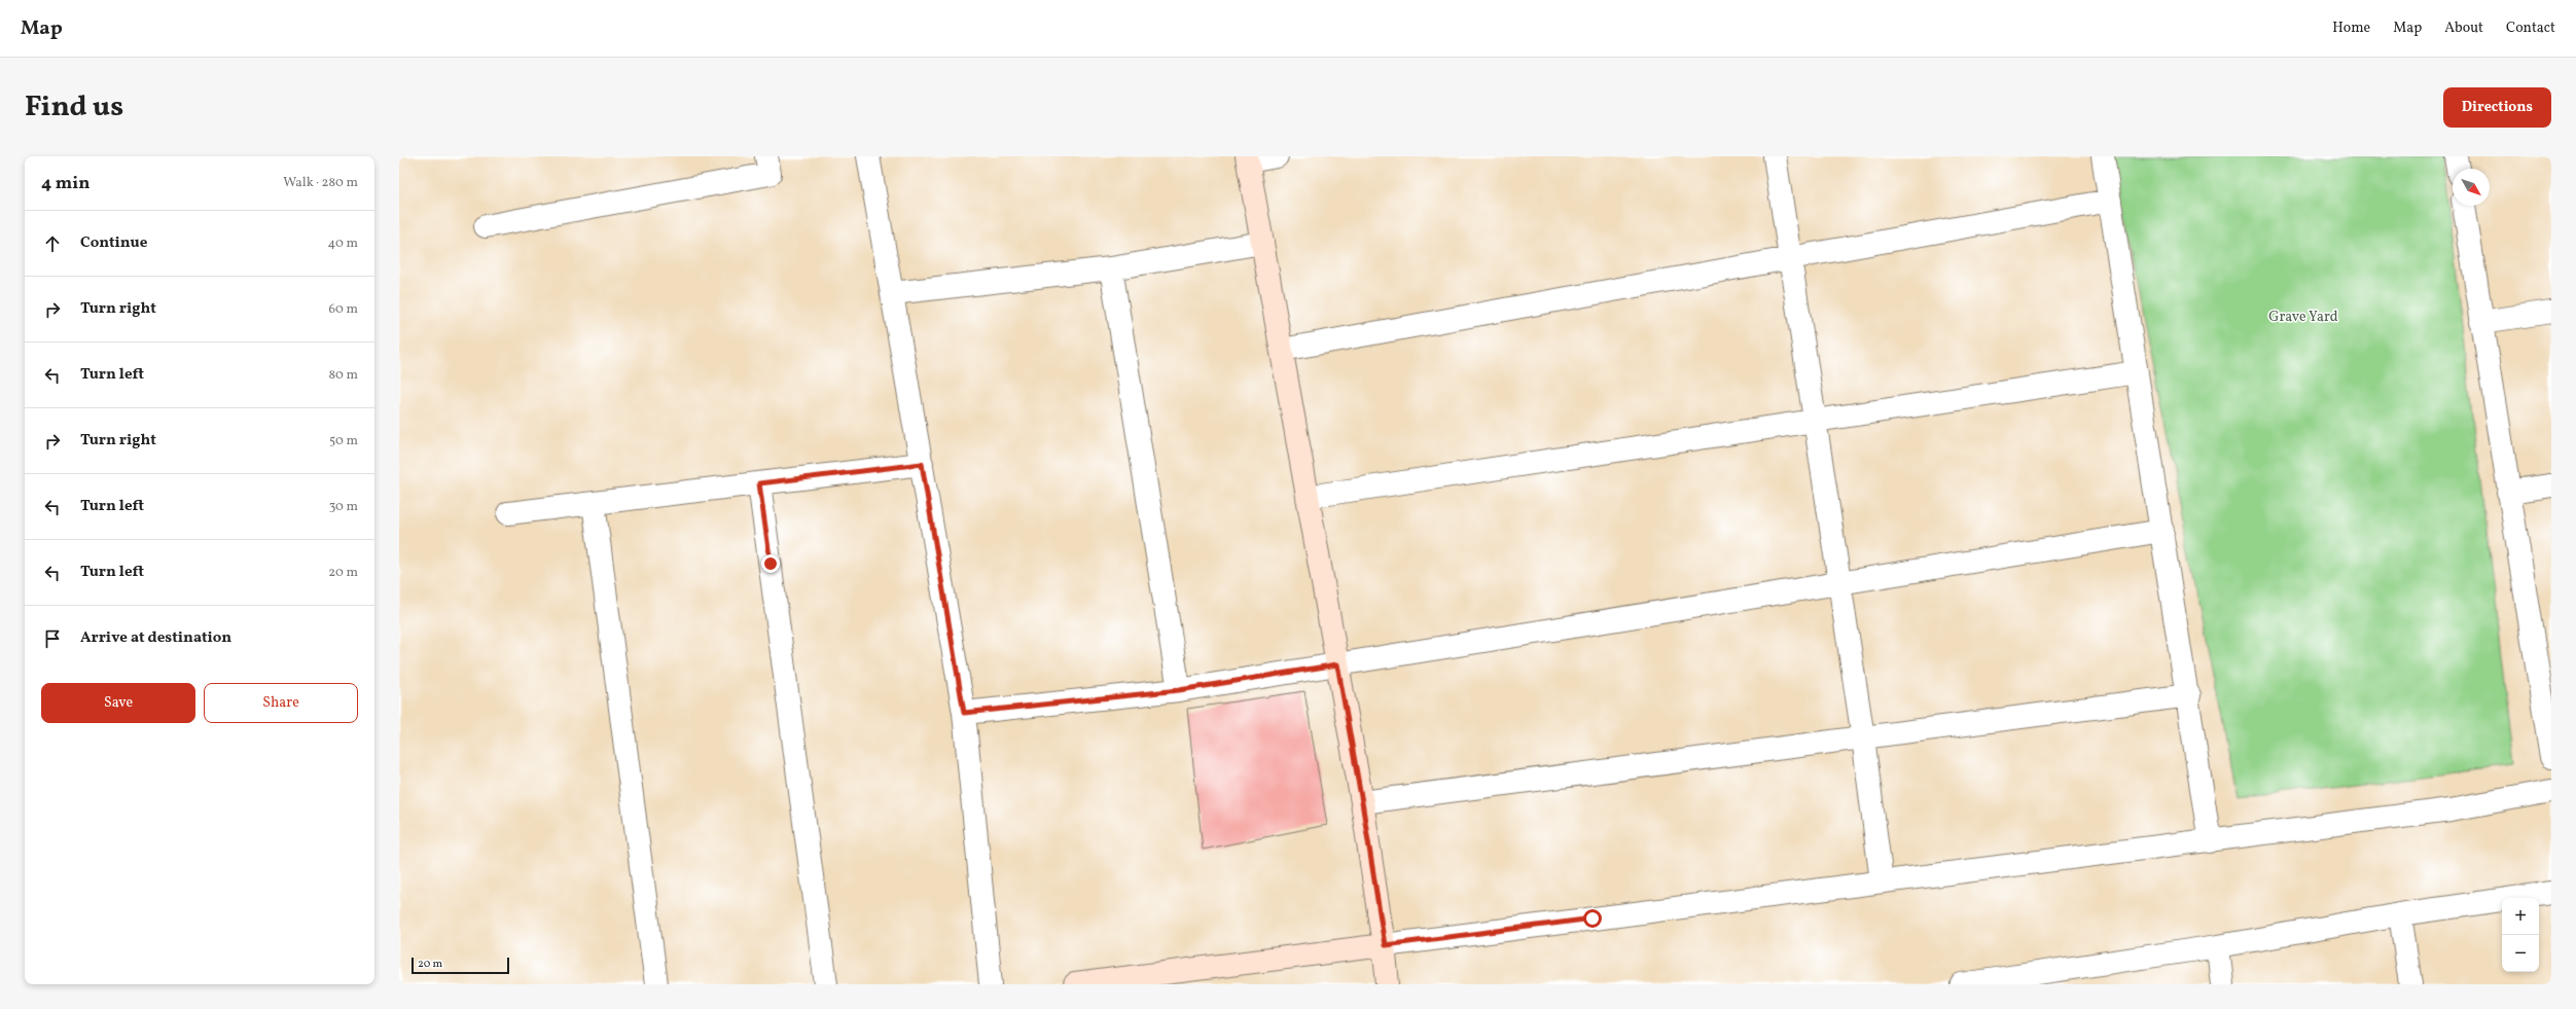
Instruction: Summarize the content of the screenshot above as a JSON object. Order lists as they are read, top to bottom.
{
  "parks": ["Grave Yard"],
  "scale_bar": "20 m",
  "north": "bottom right",
  "page": {
    "header": "Map",
    "nav": [
      "Home",
      "Map",
      "About",
      "Contact"
    ],
    "title": "Find us",
    "buttons": [
      "Directions",
      ["Save", "Share"]
    ],
    "heading": ["4 min", "Walk · 280 m"],
    "list": [
      ["Continue", "40 m"],
      ["Turn right", "60 m"],
      ["Turn left", "80 m"],
      ["Turn right", "50 m"],
      ["Turn left", "30 m"],
      ["Turn left", "20 m"],
      "Arrive at destination"
    ],
    "map_buttons": ["+", "−"],
    "scale": "20 m"
  }
}
